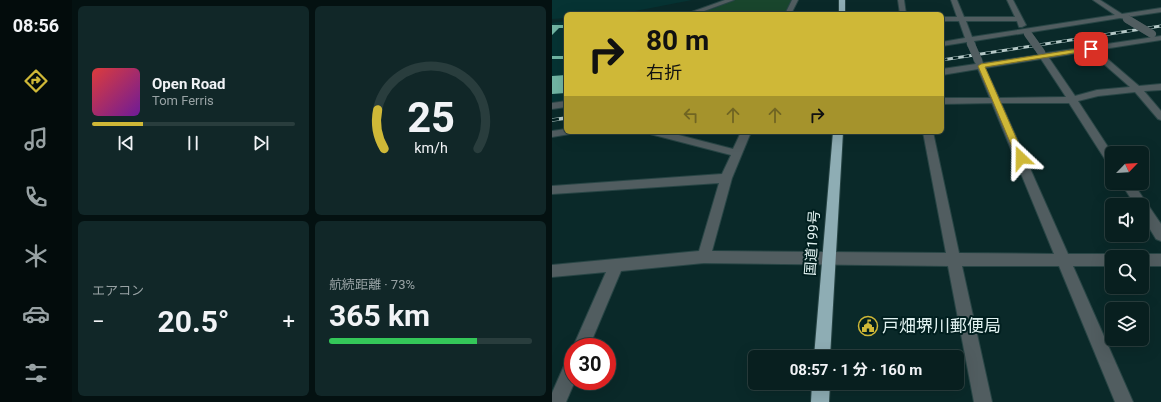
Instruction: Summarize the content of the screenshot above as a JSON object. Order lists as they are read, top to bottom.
{
  "streets": {
    "highway": ["国道199号"]
  },
  "places": {
    "public building": ["戸畑堺川郵便局"]
  },
  "north": "top right",
  "page": {
    "tabs": "08:56",
    "turn": ["80 m", "右折"],
    "song": ["Open Road", "Tom Ferris"],
    "tile": [
      "エアコン",
      ["航続距離 · 73%", "365 km"]
    ],
    "heat": ["−", "20.5°", "+"],
    "limit": "30",
    "trip": "08:57 · 1 分 · 160 m",
    "gauge": ["25", "km/h"]
  }
}
